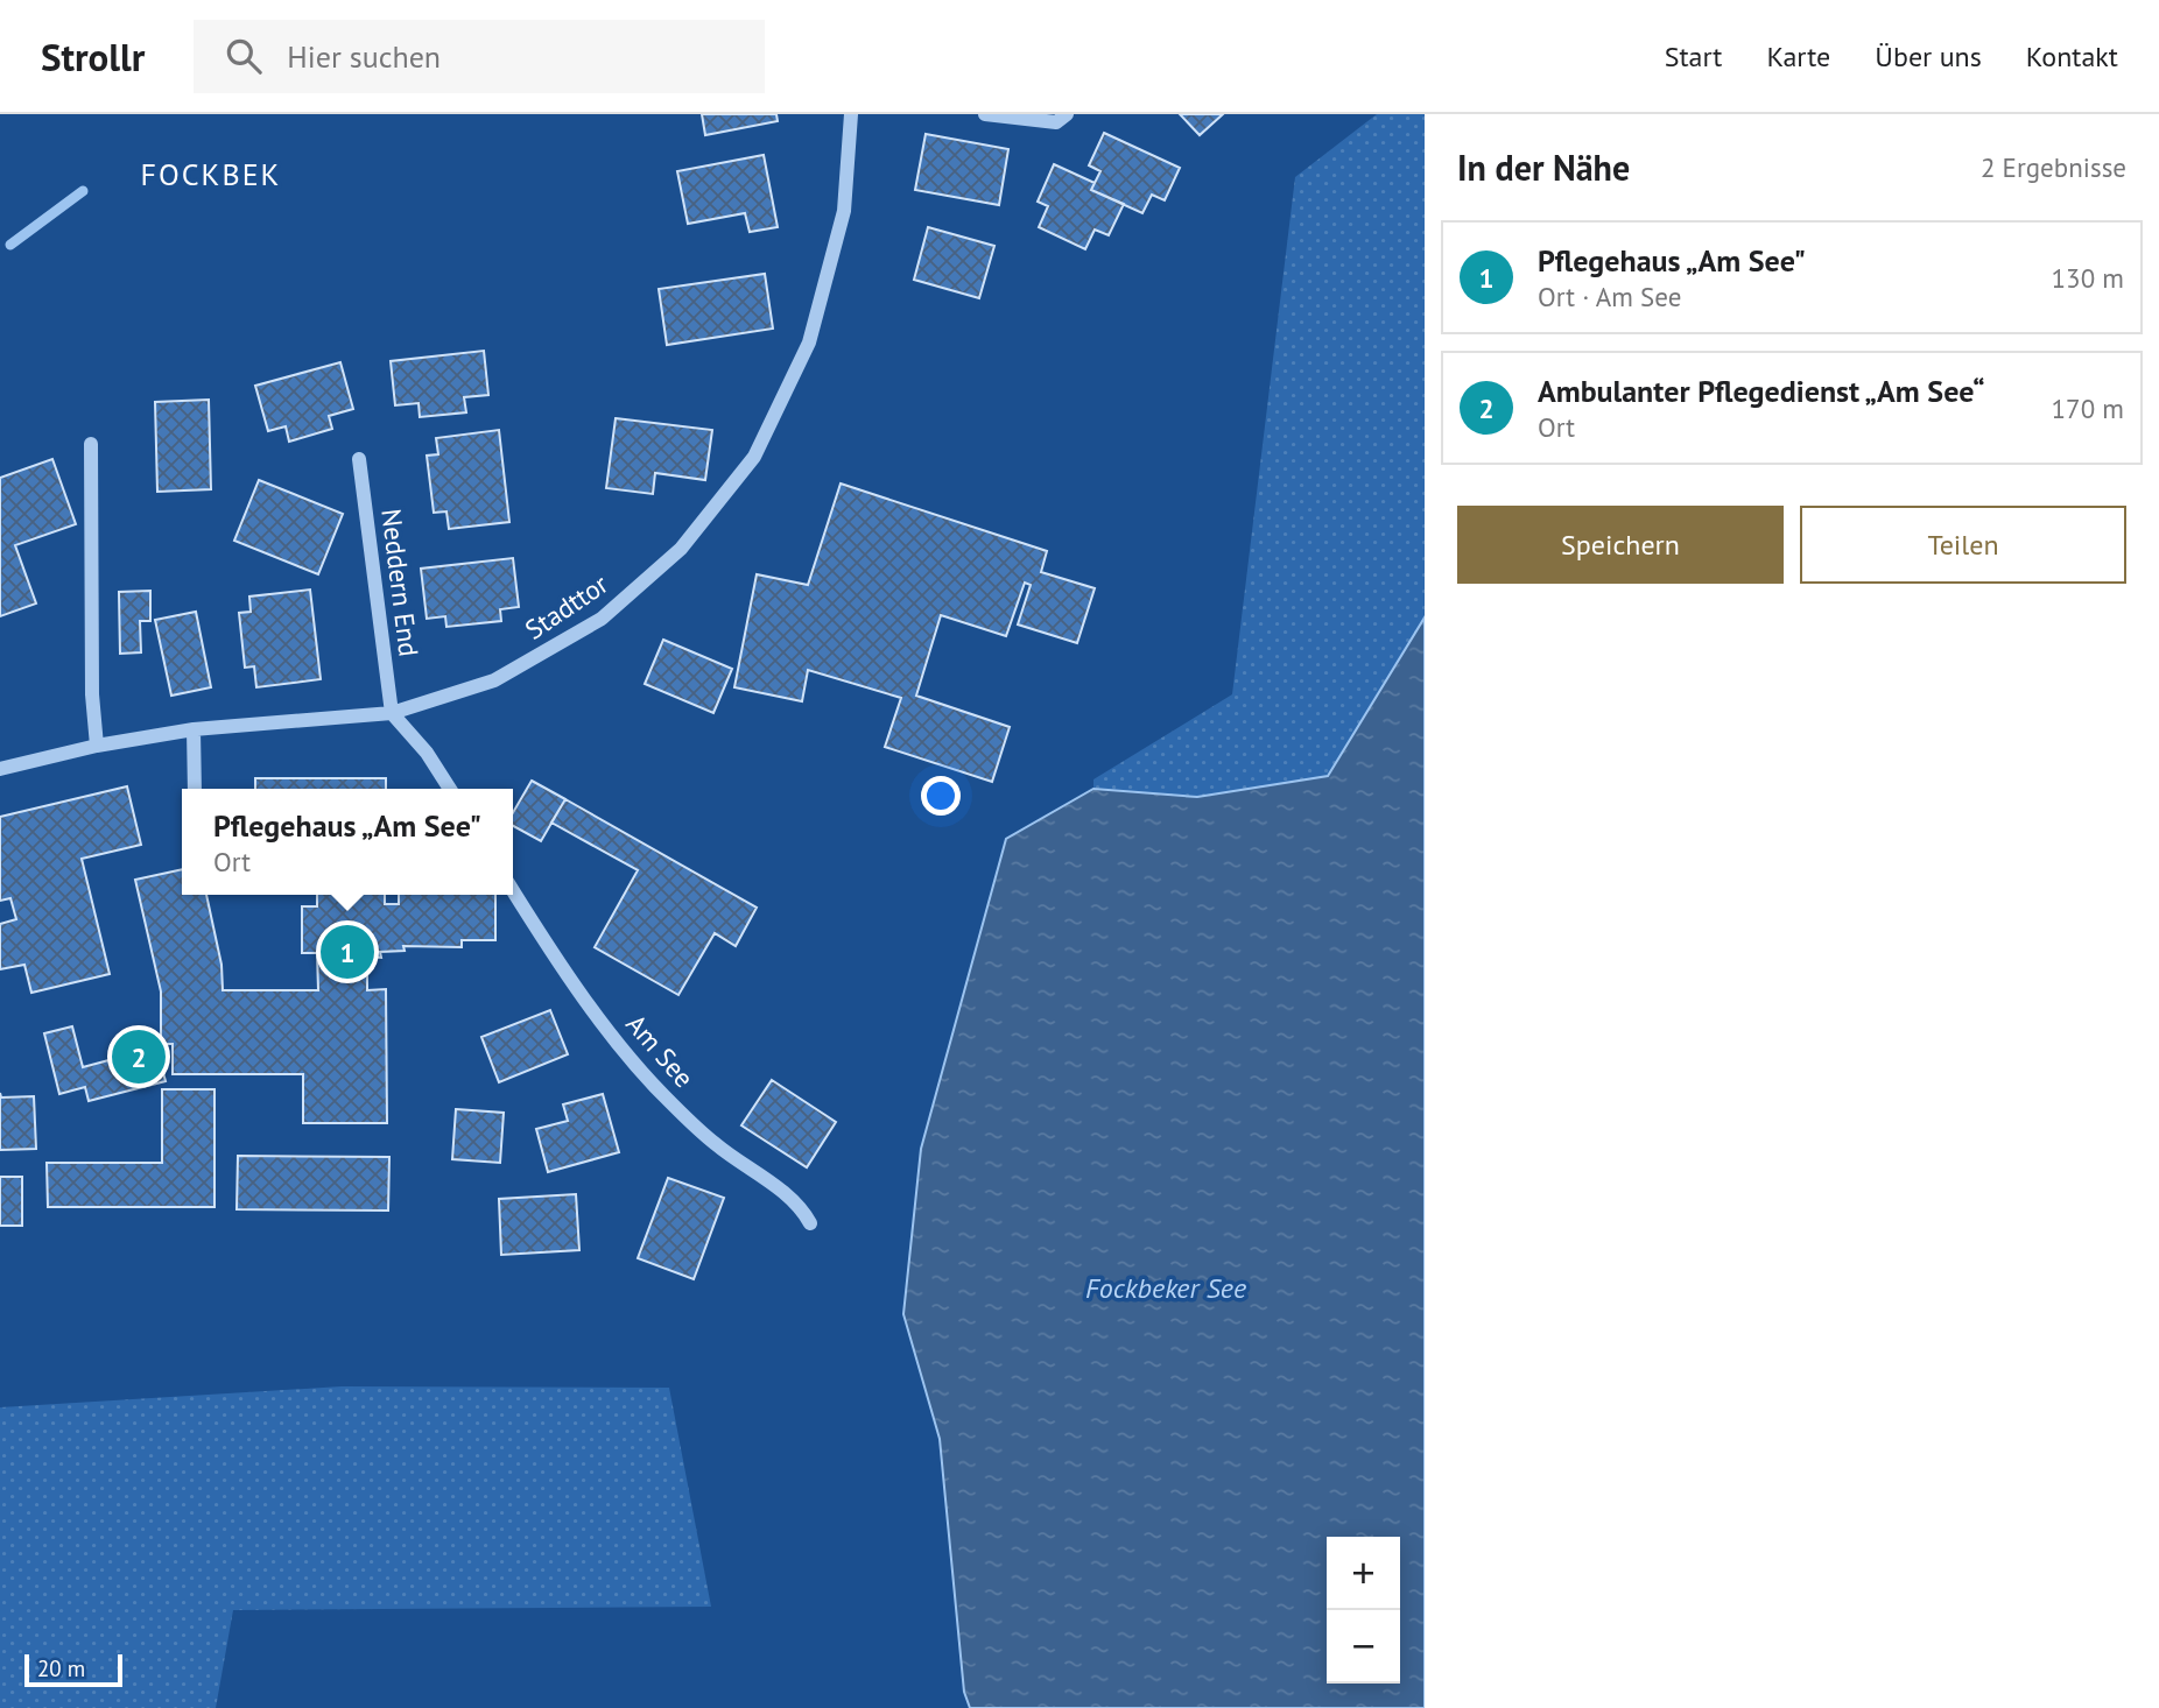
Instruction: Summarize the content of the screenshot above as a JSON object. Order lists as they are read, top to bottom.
{
  "streets": {
    "street": ["Neddern End", "Stadttor", "Am See"]
  },
  "crossings": [
    ["Neddern End", "Stadttor"]
  ],
  "districts": ["FOCKBEK"],
  "water": ["Fockbeker See"],
  "scale_bar": "20 m",
  "page": {
    "header": "Strollr",
    "search": "Hier suchen",
    "nav": [
      "Start",
      "Karte",
      "Über uns",
      "Kontakt"
    ],
    "heading": ["In der Nähe", "2 Ergebnisse"],
    "list": [
      {
        "mark": "1",
        "name": "Pflegehaus „Am See\"",
        "note": "Ort · Am See",
        "value": "130 m"
      },
      {
        "mark": "2",
        "name": "Ambulanter Pflegedienst „Am See“",
        "note": "Ort",
        "value": "170 m"
      }
    ],
    "buttons": ["Speichern", "Teilen"],
    "popup": ["Pflegehaus „Am See\"", "Ort"],
    "pins": ["1", "2"],
    "map_buttons": ["+", "−"],
    "scale": "20 m"
  }
}
